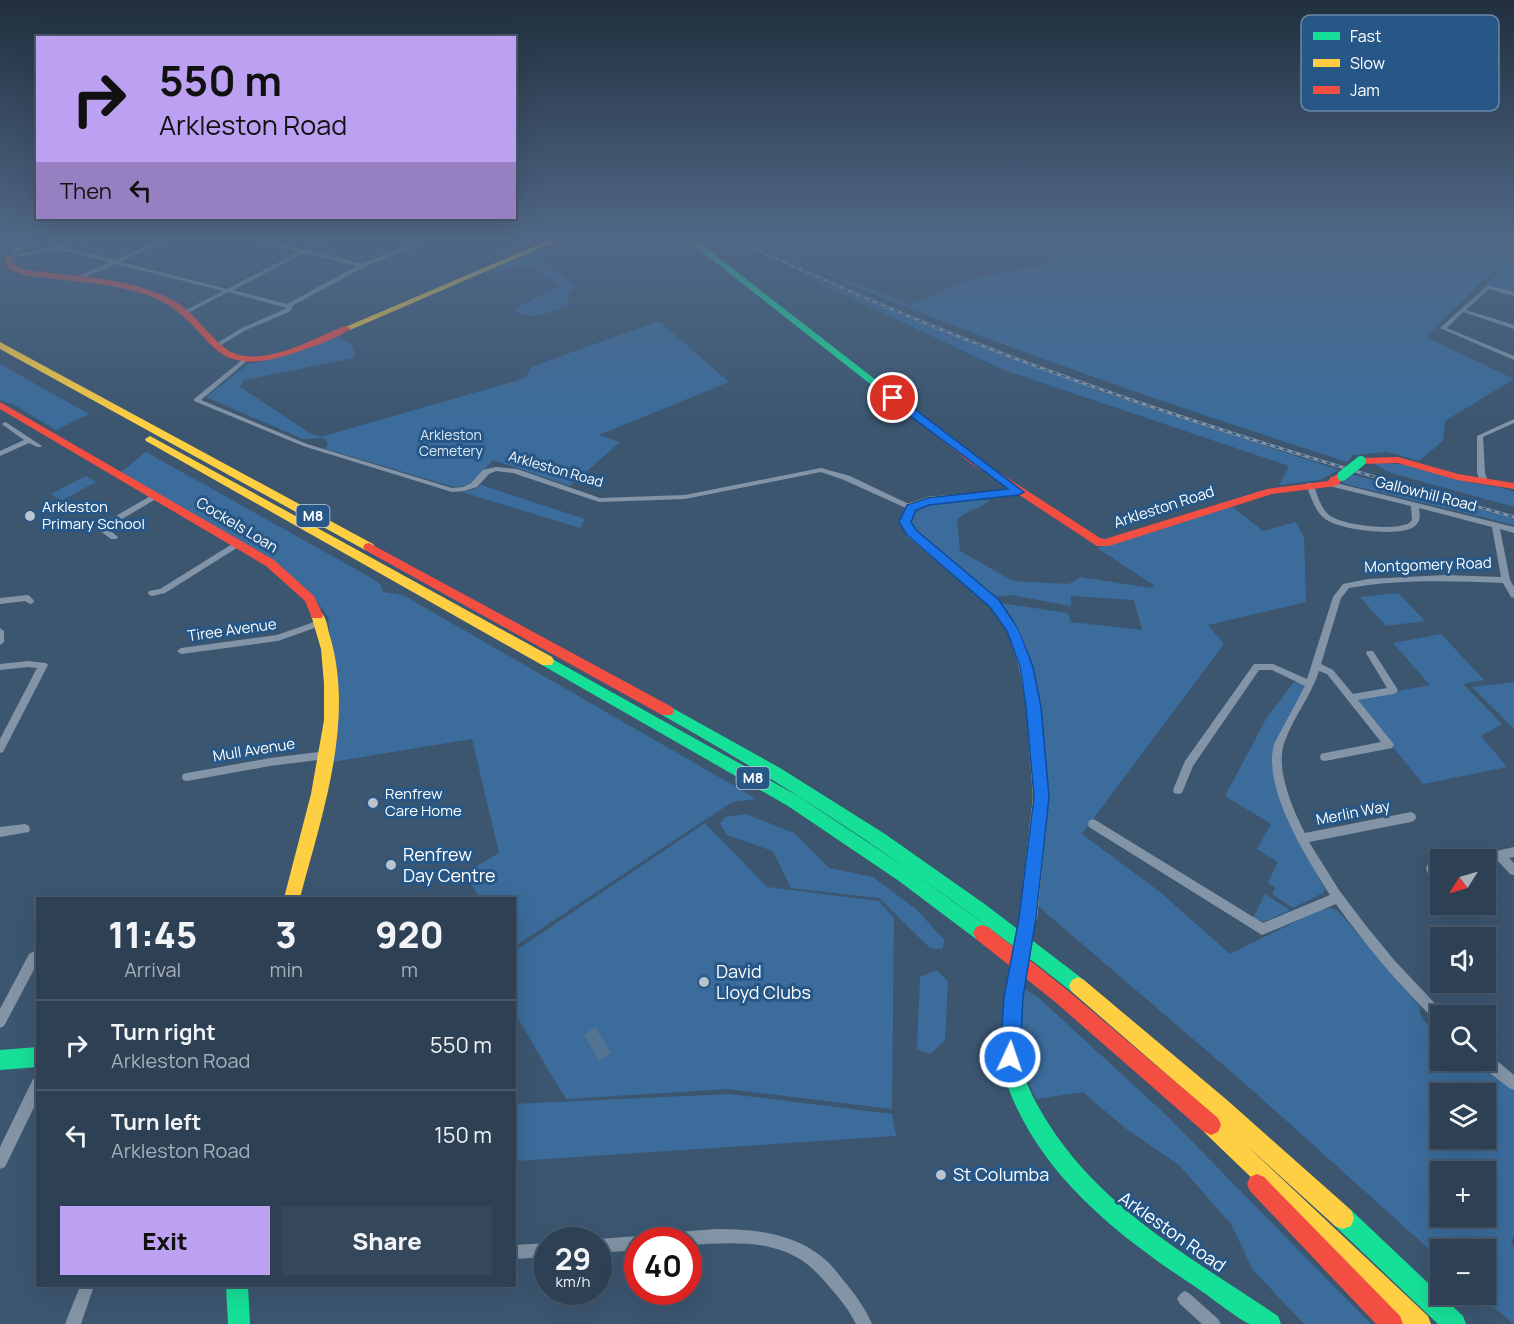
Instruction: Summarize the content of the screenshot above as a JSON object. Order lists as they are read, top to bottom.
{
  "streets": {
    "main road": ["Arkleston Road", "M8", "Cockels Loan"],
    "street": [
      "Gallowhill Road",
      "Montgomery Road",
      "Tiree Avenue",
      "Mull Avenue",
      "Merlin Way"
    ]
  },
  "crossings": [
    ["Arkleston Road", "Gallowhill Road"],
    ["Cockels Loan", "Tiree Avenue"],
    ["Cockels Loan", "Mull Avenue"],
    ["Montgomery Road", "Merlin Way"]
  ],
  "parks": ["Arkleston Cemetery"],
  "places": [
    "Arkleston Primary School",
    "Renfrew Care Home",
    "Renfrew Day Centre",
    "David Lloyd Clubs",
    "St Columba"
  ],
  "legend": ["Fast", "Slow", "Jam"],
  "north": "bottom left",
  "page": {
    "turn": ["550 m", "Arkleston Road"],
    "then": "Then",
    "map_buttons": ["+", "−"],
    "eta": [
      "11:45",
      "Arrival",
      "3",
      "min",
      "920",
      "m"
    ],
    "list": [
      {
        "name": "Turn right",
        "note": "Arkleston Road",
        "value": "550 m"
      },
      {
        "name": "Turn left",
        "note": "Arkleston Road",
        "value": "150 m"
      }
    ],
    "buttons": ["Exit", "Share"],
    "speed": "29 km/h",
    "limit": "40"
  }
}
